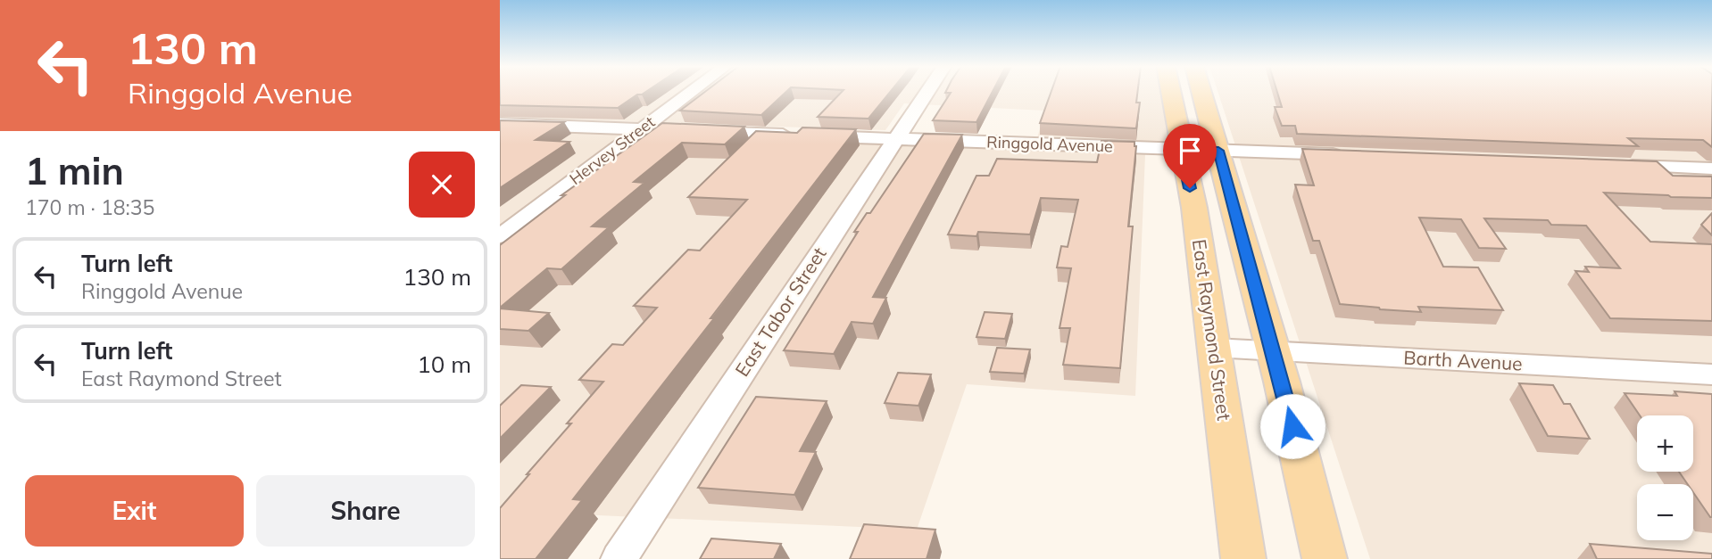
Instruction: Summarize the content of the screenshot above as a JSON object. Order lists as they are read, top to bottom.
{
  "streets": {
    "main road": ["East Raymond Street"],
    "street": [
      "Ringgold Avenue",
      "Hervey Street",
      "East Tabor Street",
      "Barth Avenue"
    ]
  },
  "crossings": [
    ["Ringgold Avenue", "Hervey Street"],
    ["Ringgold Avenue", "East Tabor Street"],
    ["Ringgold Avenue", "East Raymond Street"],
    ["East Raymond Street", "Barth Avenue"]
  ],
  "page": {
    "turn": ["130 m", "Ringgold Avenue"],
    "heading": ["1 min", "170 m · 18:35"],
    "list": [
      {
        "name": "Turn left",
        "note": "Ringgold Avenue",
        "value": "130 m"
      },
      {
        "name": "Turn left",
        "note": "East Raymond Street",
        "value": "10 m"
      }
    ],
    "map_buttons": ["+", "−"],
    "buttons": ["Exit", "Share"]
  }
}
